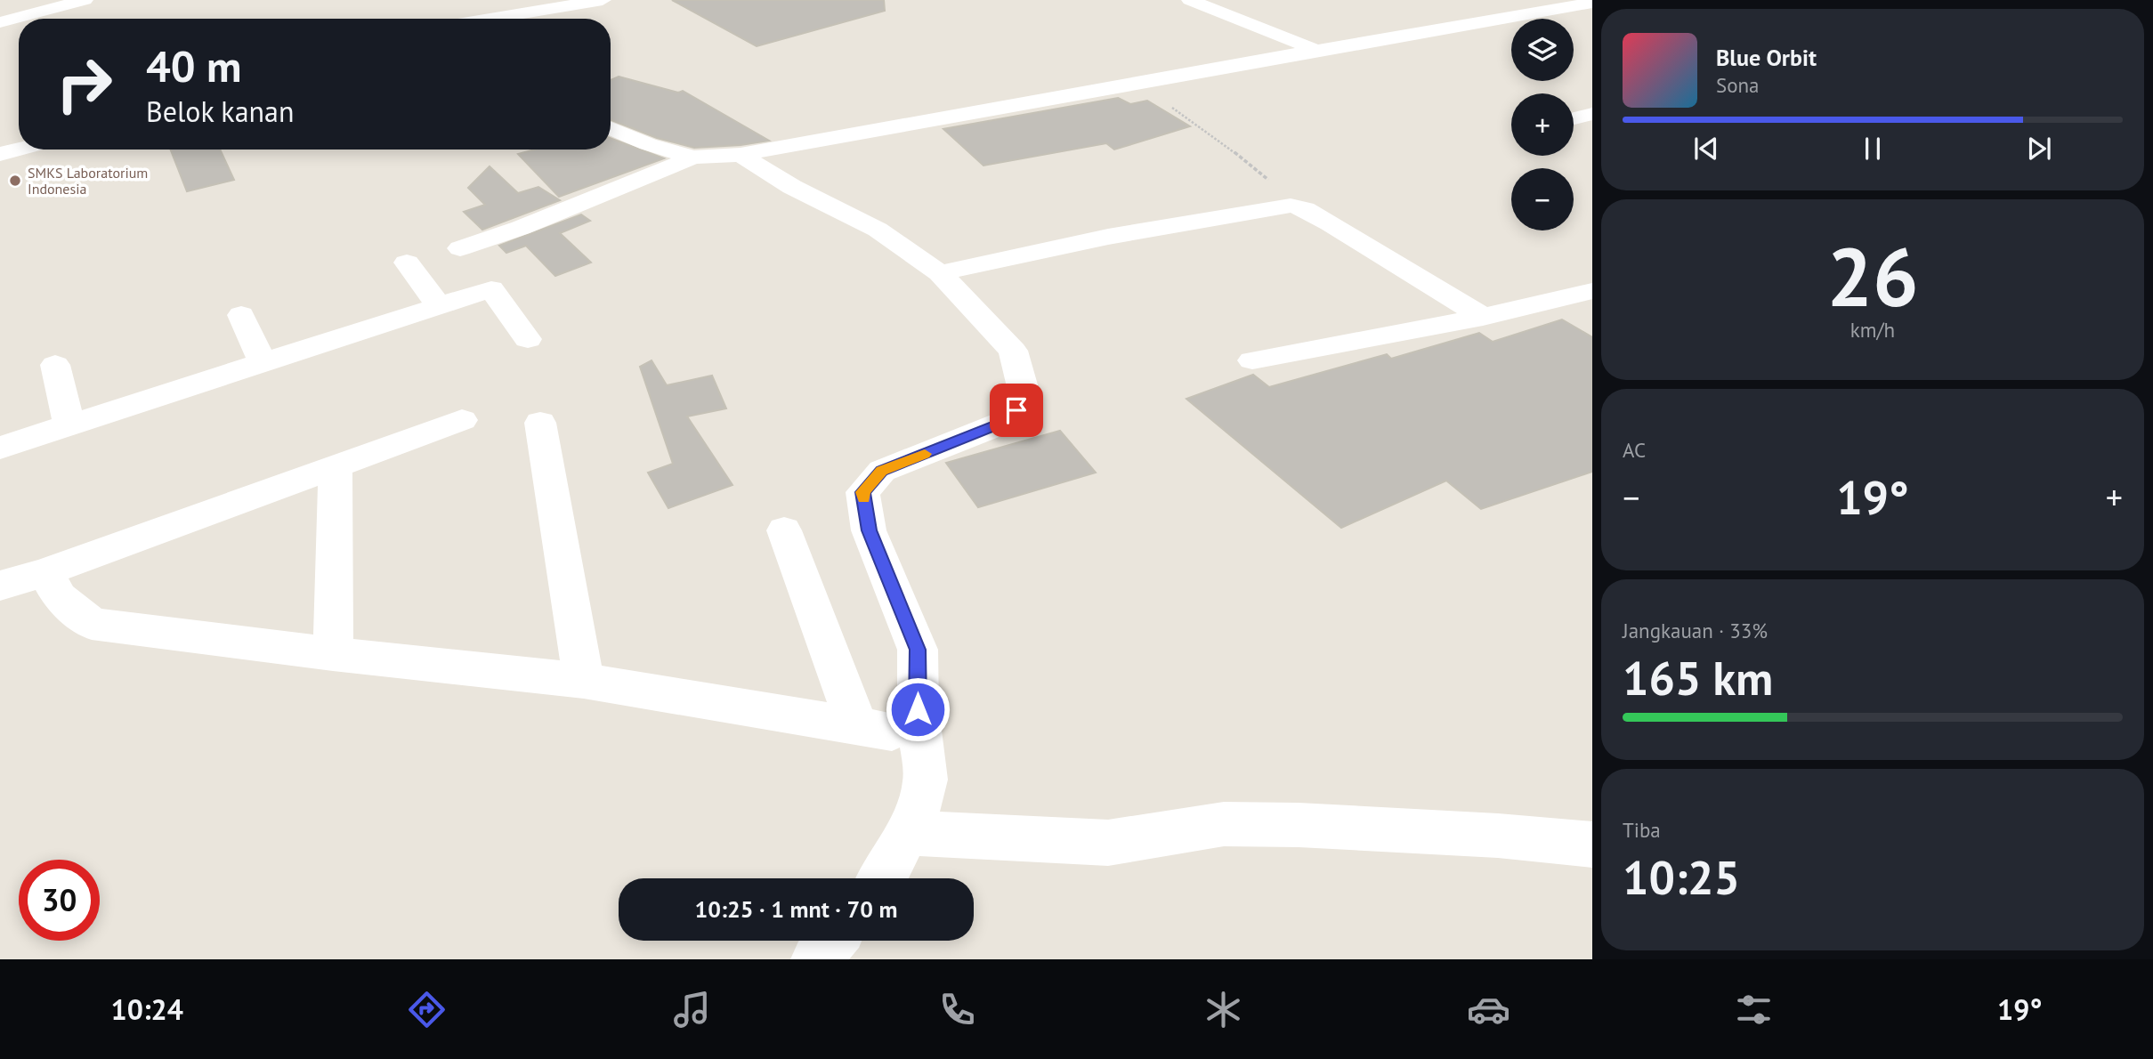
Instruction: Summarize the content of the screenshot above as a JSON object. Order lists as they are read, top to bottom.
{
  "places": ["SMKS Laboratorium Indonesia"],
  "page": {
    "map_buttons": ["+", "−"],
    "turn": ["40 m", "Belok kanan"],
    "song": ["Blue Orbit", "Sona"],
    "tile": [
      ["26", "km/h"],
      "AC",
      ["Jangkauan · 33%", "165 km"],
      ["Tiba", "10:25"]
    ],
    "heat": ["−", "19°", "+"],
    "limit": "30",
    "trip": "10:25 · 1 mnt · 70 m",
    "tabs": ["10:24", "19°"]
  }
}
